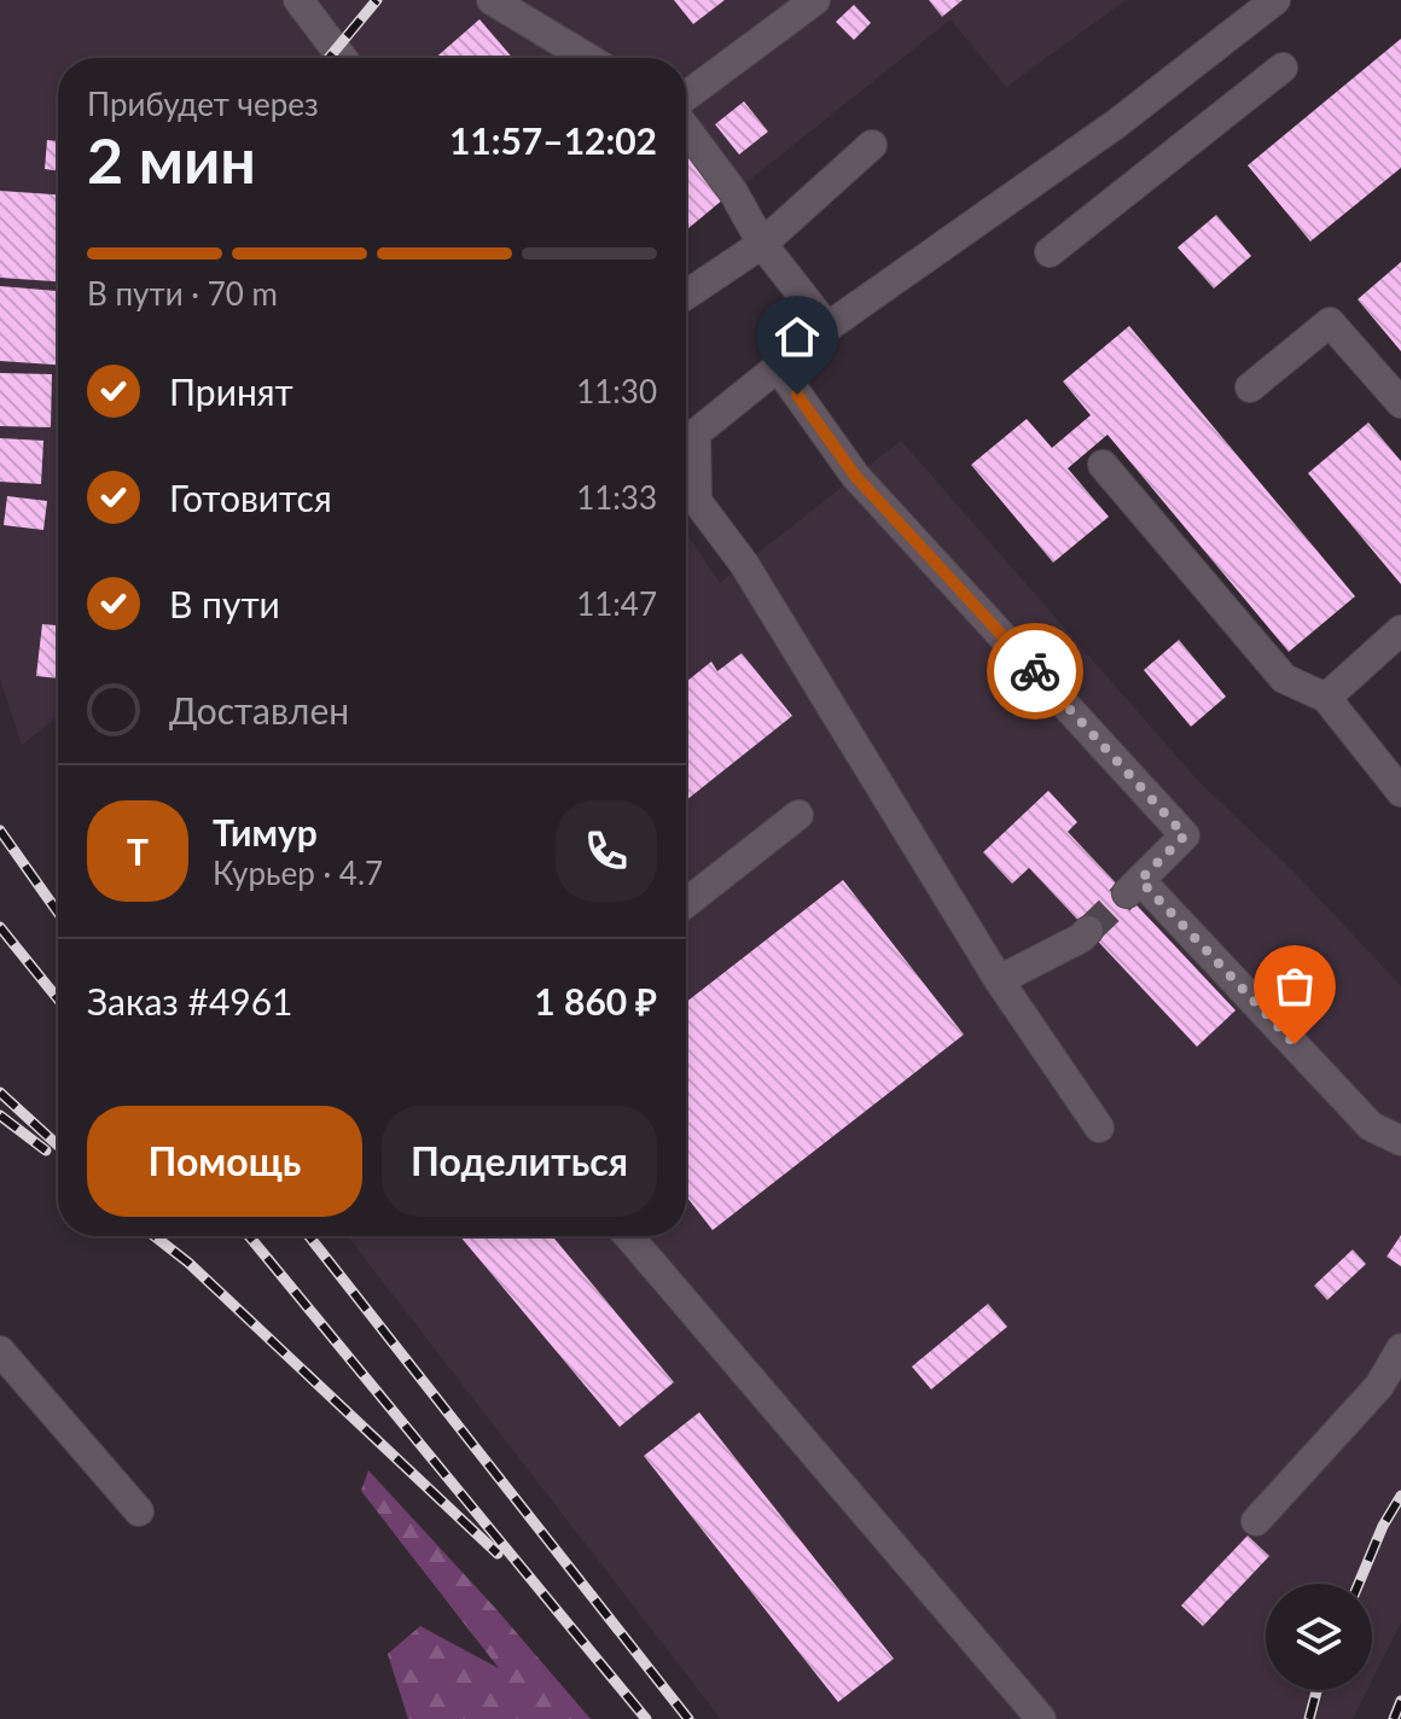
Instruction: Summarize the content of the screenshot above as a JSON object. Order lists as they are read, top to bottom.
{
  "page": {
    "heading": ["2 мин", "Прибудет через", "11:57–12:02"],
    "panel": [
      "Тимур",
      "Курьер · 4.7",
      "Заказ #4961",
      "1 860 ₽"
    ],
    "bar": "В пути · 70 m",
    "list": [
      ["Принят", "11:30"],
      ["Готовится", "11:33"],
      ["В пути", "11:47"],
      "Доставлен"
    ],
    "round": "Т",
    "buttons": ["Помощь", "Поделиться"]
  }
}
